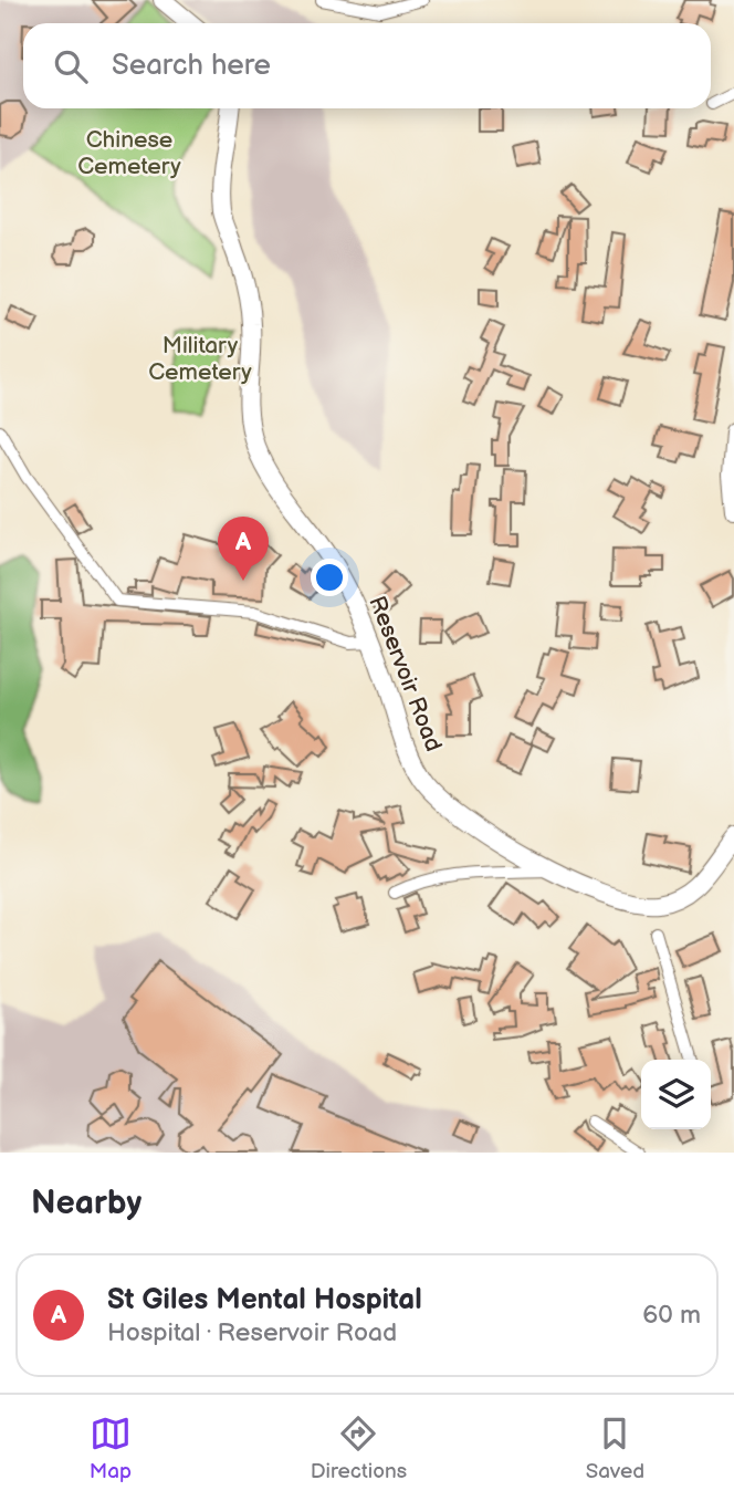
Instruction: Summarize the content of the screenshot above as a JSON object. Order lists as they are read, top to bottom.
{
  "streets": {
    "main road": ["Reservoir Road"]
  },
  "parks": ["Chinese Cemetery", "Military Cemetery"],
  "page": {
    "search": "Search here",
    "pins": "A",
    "heading": "Nearby",
    "list": [
      {
        "mark": "A",
        "name": "St Giles Mental Hospital",
        "note": "Hospital · Reservoir Road",
        "value": "60 m"
      }
    ],
    "nav": ["Map", "Directions", "Saved"]
  }
}
